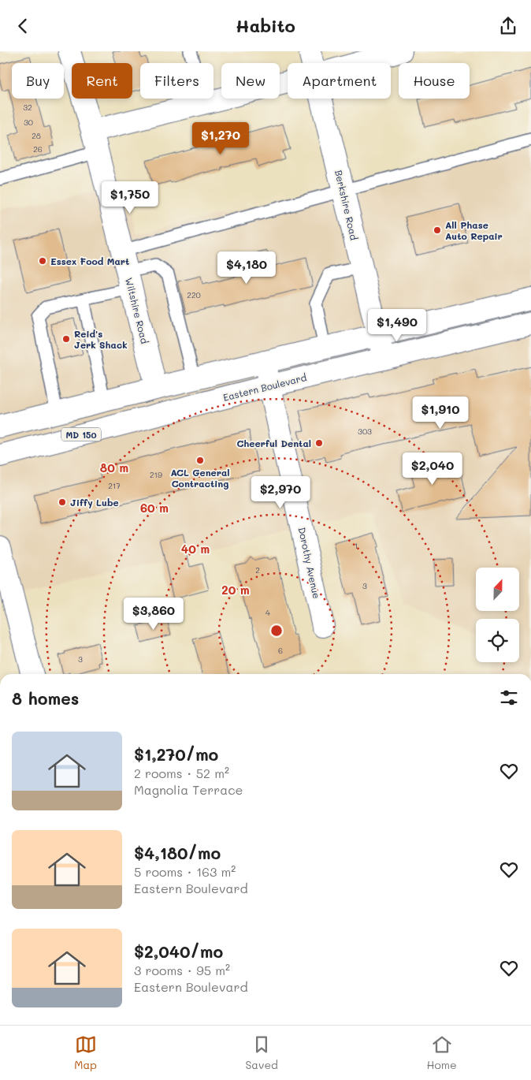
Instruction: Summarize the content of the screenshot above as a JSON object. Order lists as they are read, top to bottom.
{
  "streets": {
    "street": [
      "Berkshire Road",
      "Wiltshire Road",
      "Eastern Boulevard",
      "MD 150",
      "Dorothy Avenue"
    ]
  },
  "crossings": [
    ["Berkshire Road", "Eastern Boulevard"],
    ["Wiltshire Road", "Eastern Boulevard"],
    ["Eastern Boulevard", "Dorothy Avenue"]
  ],
  "places": [
    "All Phase Auto Repair",
    "Essex Food Mart",
    "Reid's Jerk Shack",
    "Cheerful Dental",
    "ACL General Contracting",
    "Jiffy Lube"
  ],
  "house_numbers": [
    "32",
    "30",
    "28",
    "26",
    "220",
    "303",
    "219",
    "217",
    "1",
    "2",
    "3",
    "4",
    "6",
    "3"
  ],
  "north": "top",
  "page": {
    "header": "Habito",
    "chip": [
      "Buy",
      "Rent",
      "Filters",
      "New",
      "Apartment",
      "House"
    ],
    "price": [
      "$1,270",
      "$1,750",
      "$4,180",
      "$1,490",
      "$1,910",
      "$2,040",
      "$2,970",
      "$3,860"
    ],
    "heading": "8 homes",
    "list": [
      {
        "name": "$1,270/mo",
        "note": "2 rooms · 52 m² · Magnolia Terrace"
      },
      {
        "name": "$4,180/mo",
        "note": "5 rooms · 163 m² · Eastern Boulevard"
      },
      {
        "name": "$2,040/mo",
        "note": "3 rooms · 95 m² · Eastern Boulevard"
      }
    ],
    "tabs": ["Map", "Saved", "Home"]
  },
  "rings": [
    "80 m",
    "60 m",
    "40 m",
    "20 m"
  ]
}
